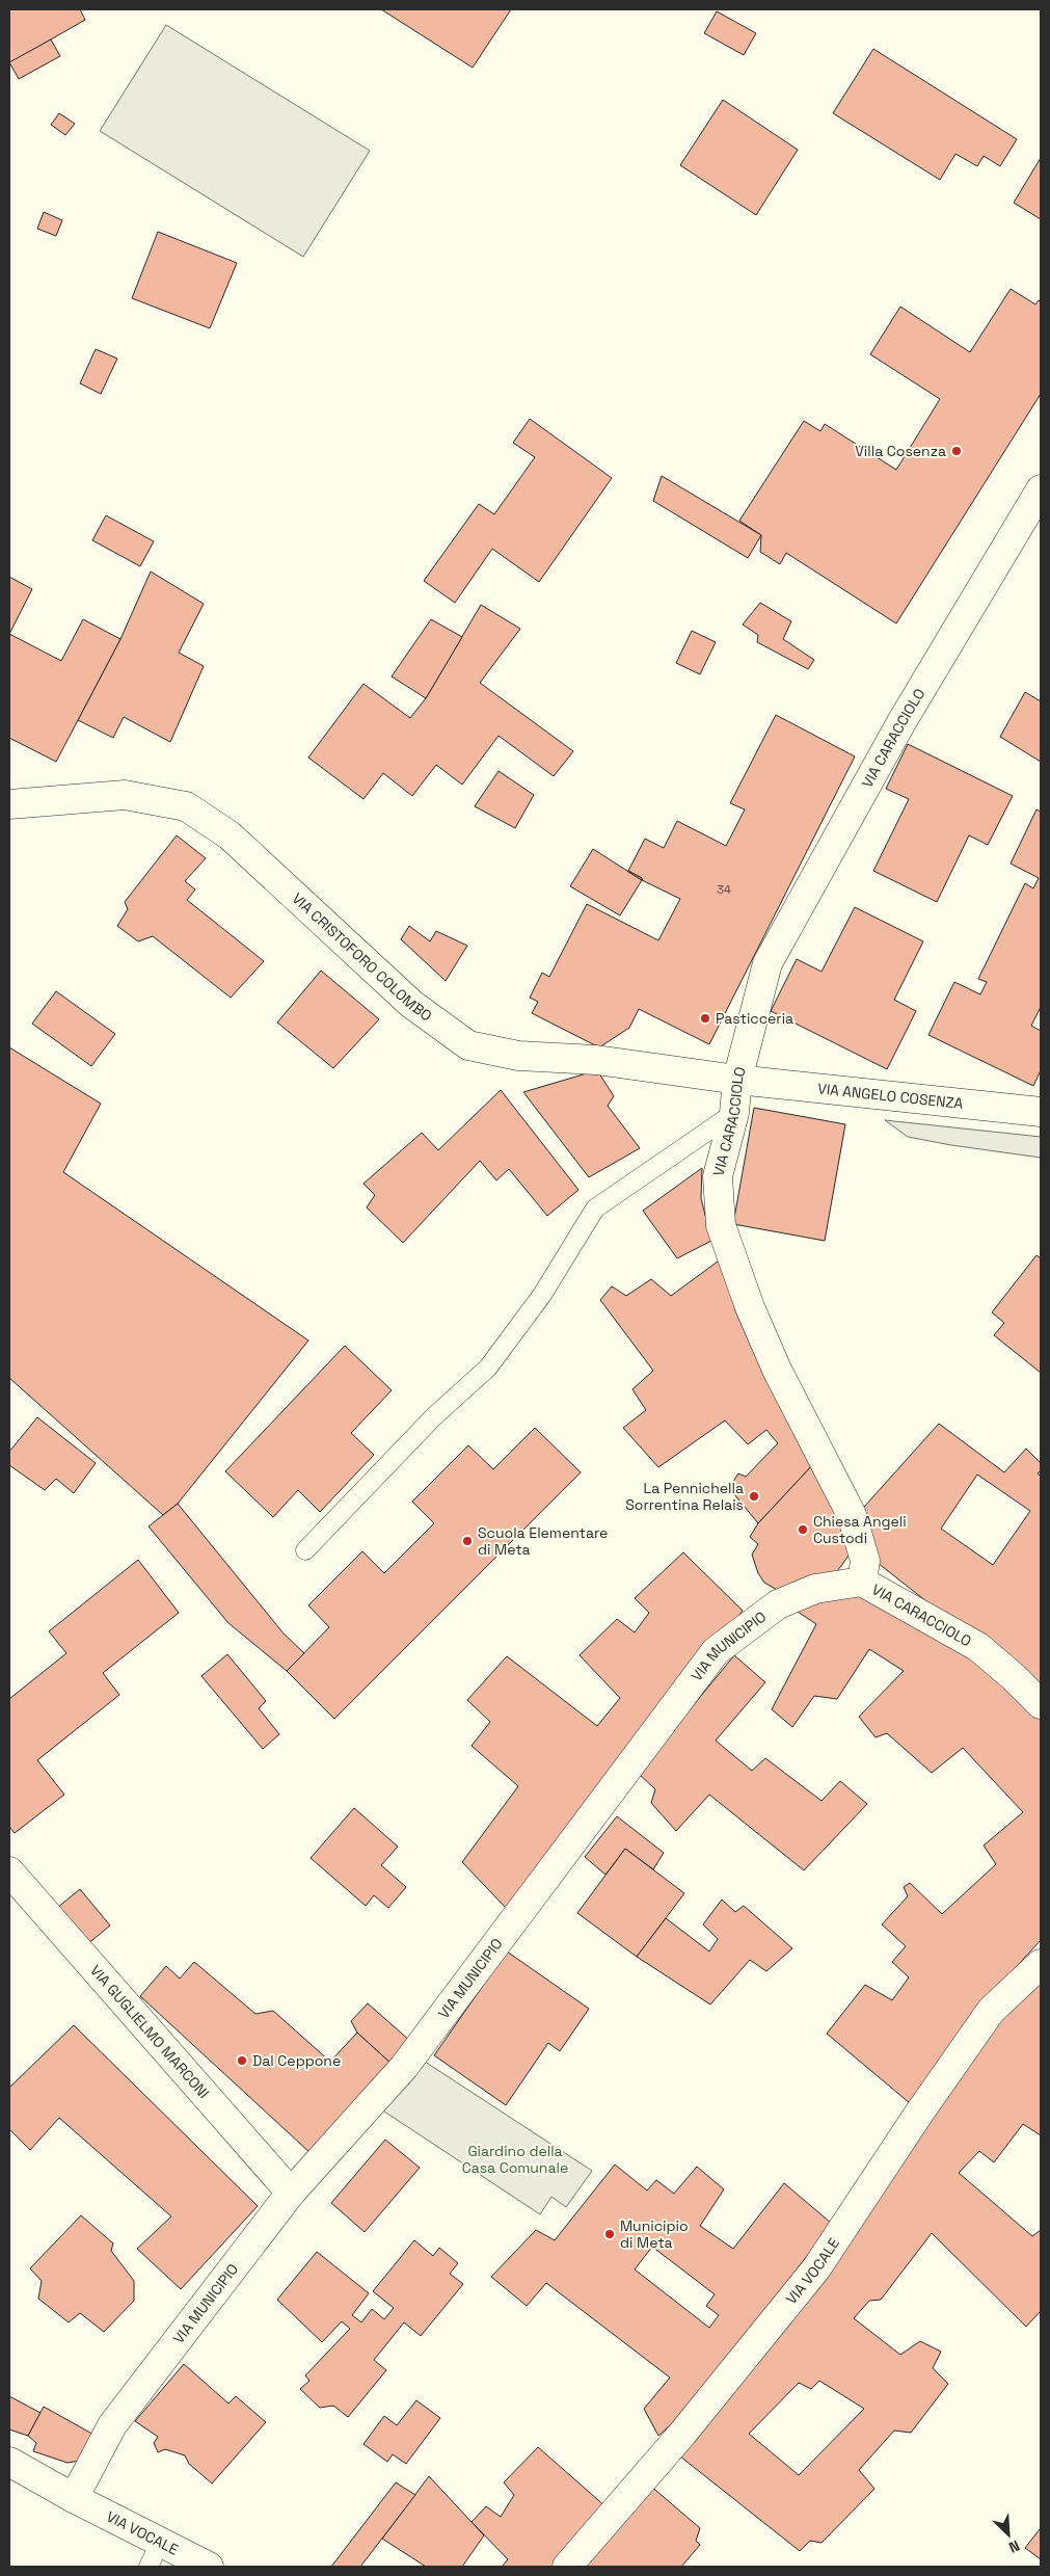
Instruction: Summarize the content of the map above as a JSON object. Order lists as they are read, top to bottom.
{
  "streets": {
    "street": [
      "VIA CARACCIOLO",
      "VIA CRISTOFORO COLOMBO",
      "VIA ANGELO COSENZA",
      "VIA MUNICIPIO",
      "VIA GUGLIELMO MARCONI",
      "VIA VOCALE"
    ]
  },
  "crossings": [
    ["VIA CARACCIOLO", "VIA CRISTOFORO COLOMBO"],
    ["VIA CARACCIOLO", "VIA ANGELO COSENZA"],
    ["VIA CARACCIOLO", "VIA MUNICIPIO"],
    ["VIA CRISTOFORO COLOMBO", "VIA ANGELO COSENZA"],
    ["VIA MUNICIPIO", "VIA GUGLIELMO MARCONI"],
    ["VIA MUNICIPIO", "VIA VOCALE"]
  ],
  "parks": ["Giardino della Casa Comunale"],
  "places": [
    "Villa Cosenza",
    "Pasticceria",
    "La Pennichella Sorrentina Relais",
    "Chiesa Angeli Custodi",
    "Scuola Elementare di Meta",
    "Dal Ceppone",
    "Municipio di Meta"
  ],
  "house_numbers": ["34"],
  "north": "bottom right"
}
